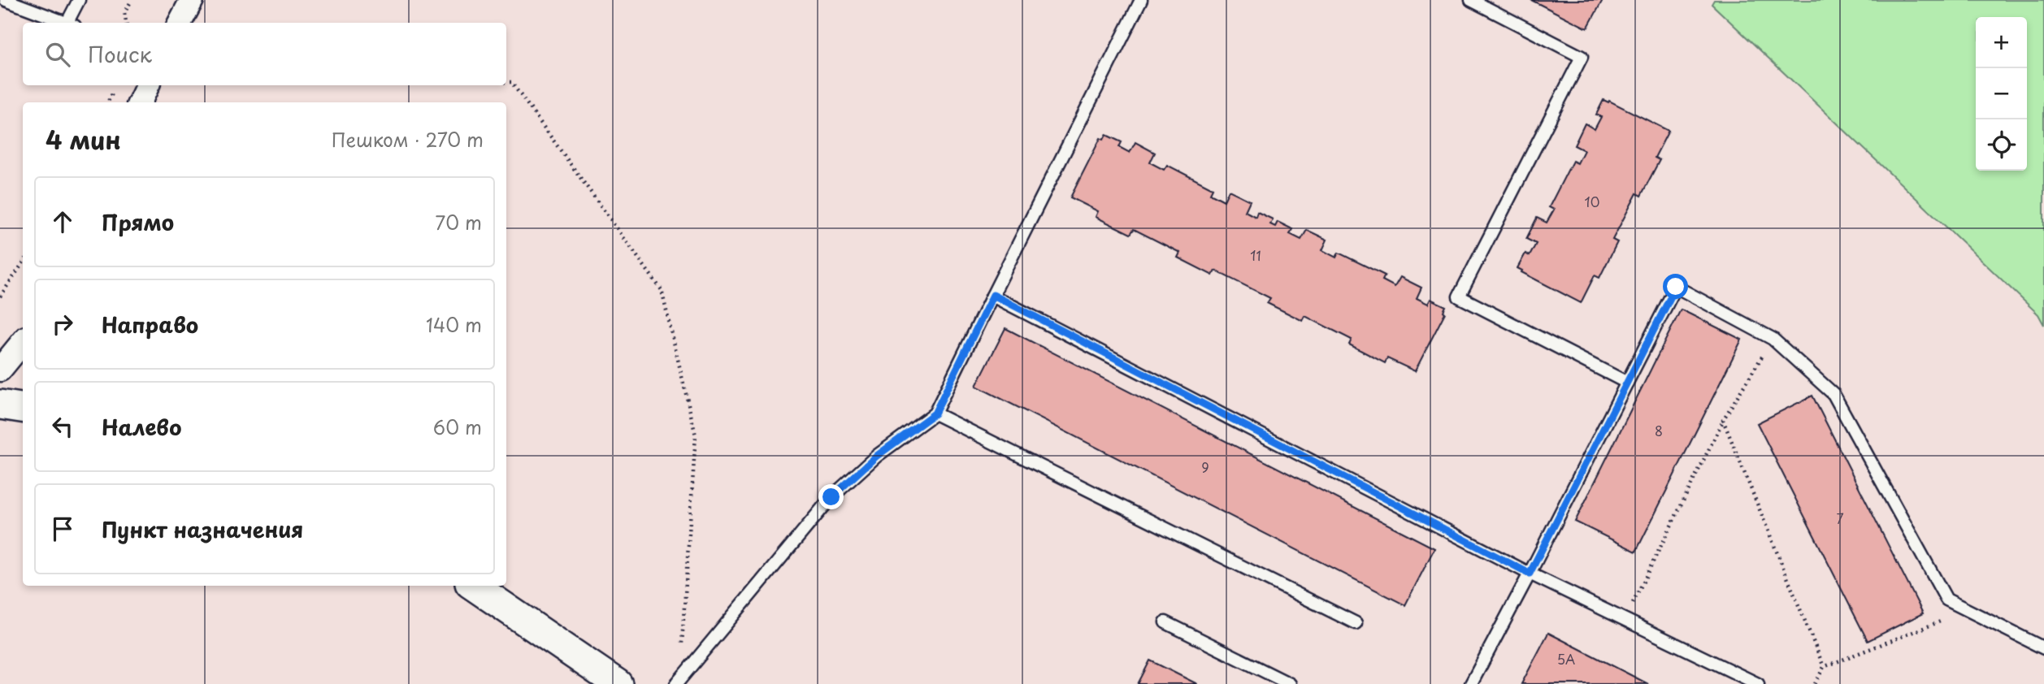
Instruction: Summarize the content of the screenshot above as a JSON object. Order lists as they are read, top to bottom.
{
  "house_numbers": [
    "10",
    "11",
    "8",
    "9",
    "7",
    "5А"
  ],
  "page": {
    "map_buttons": ["+", "−"],
    "search": "Поиск",
    "heading": ["4 мин", "Пешком · 270 m"],
    "list": [
      ["Прямо", "70 m"],
      ["Направо", "140 m"],
      ["Налево", "60 m"],
      "Пункт назначения"
    ]
  }
}
